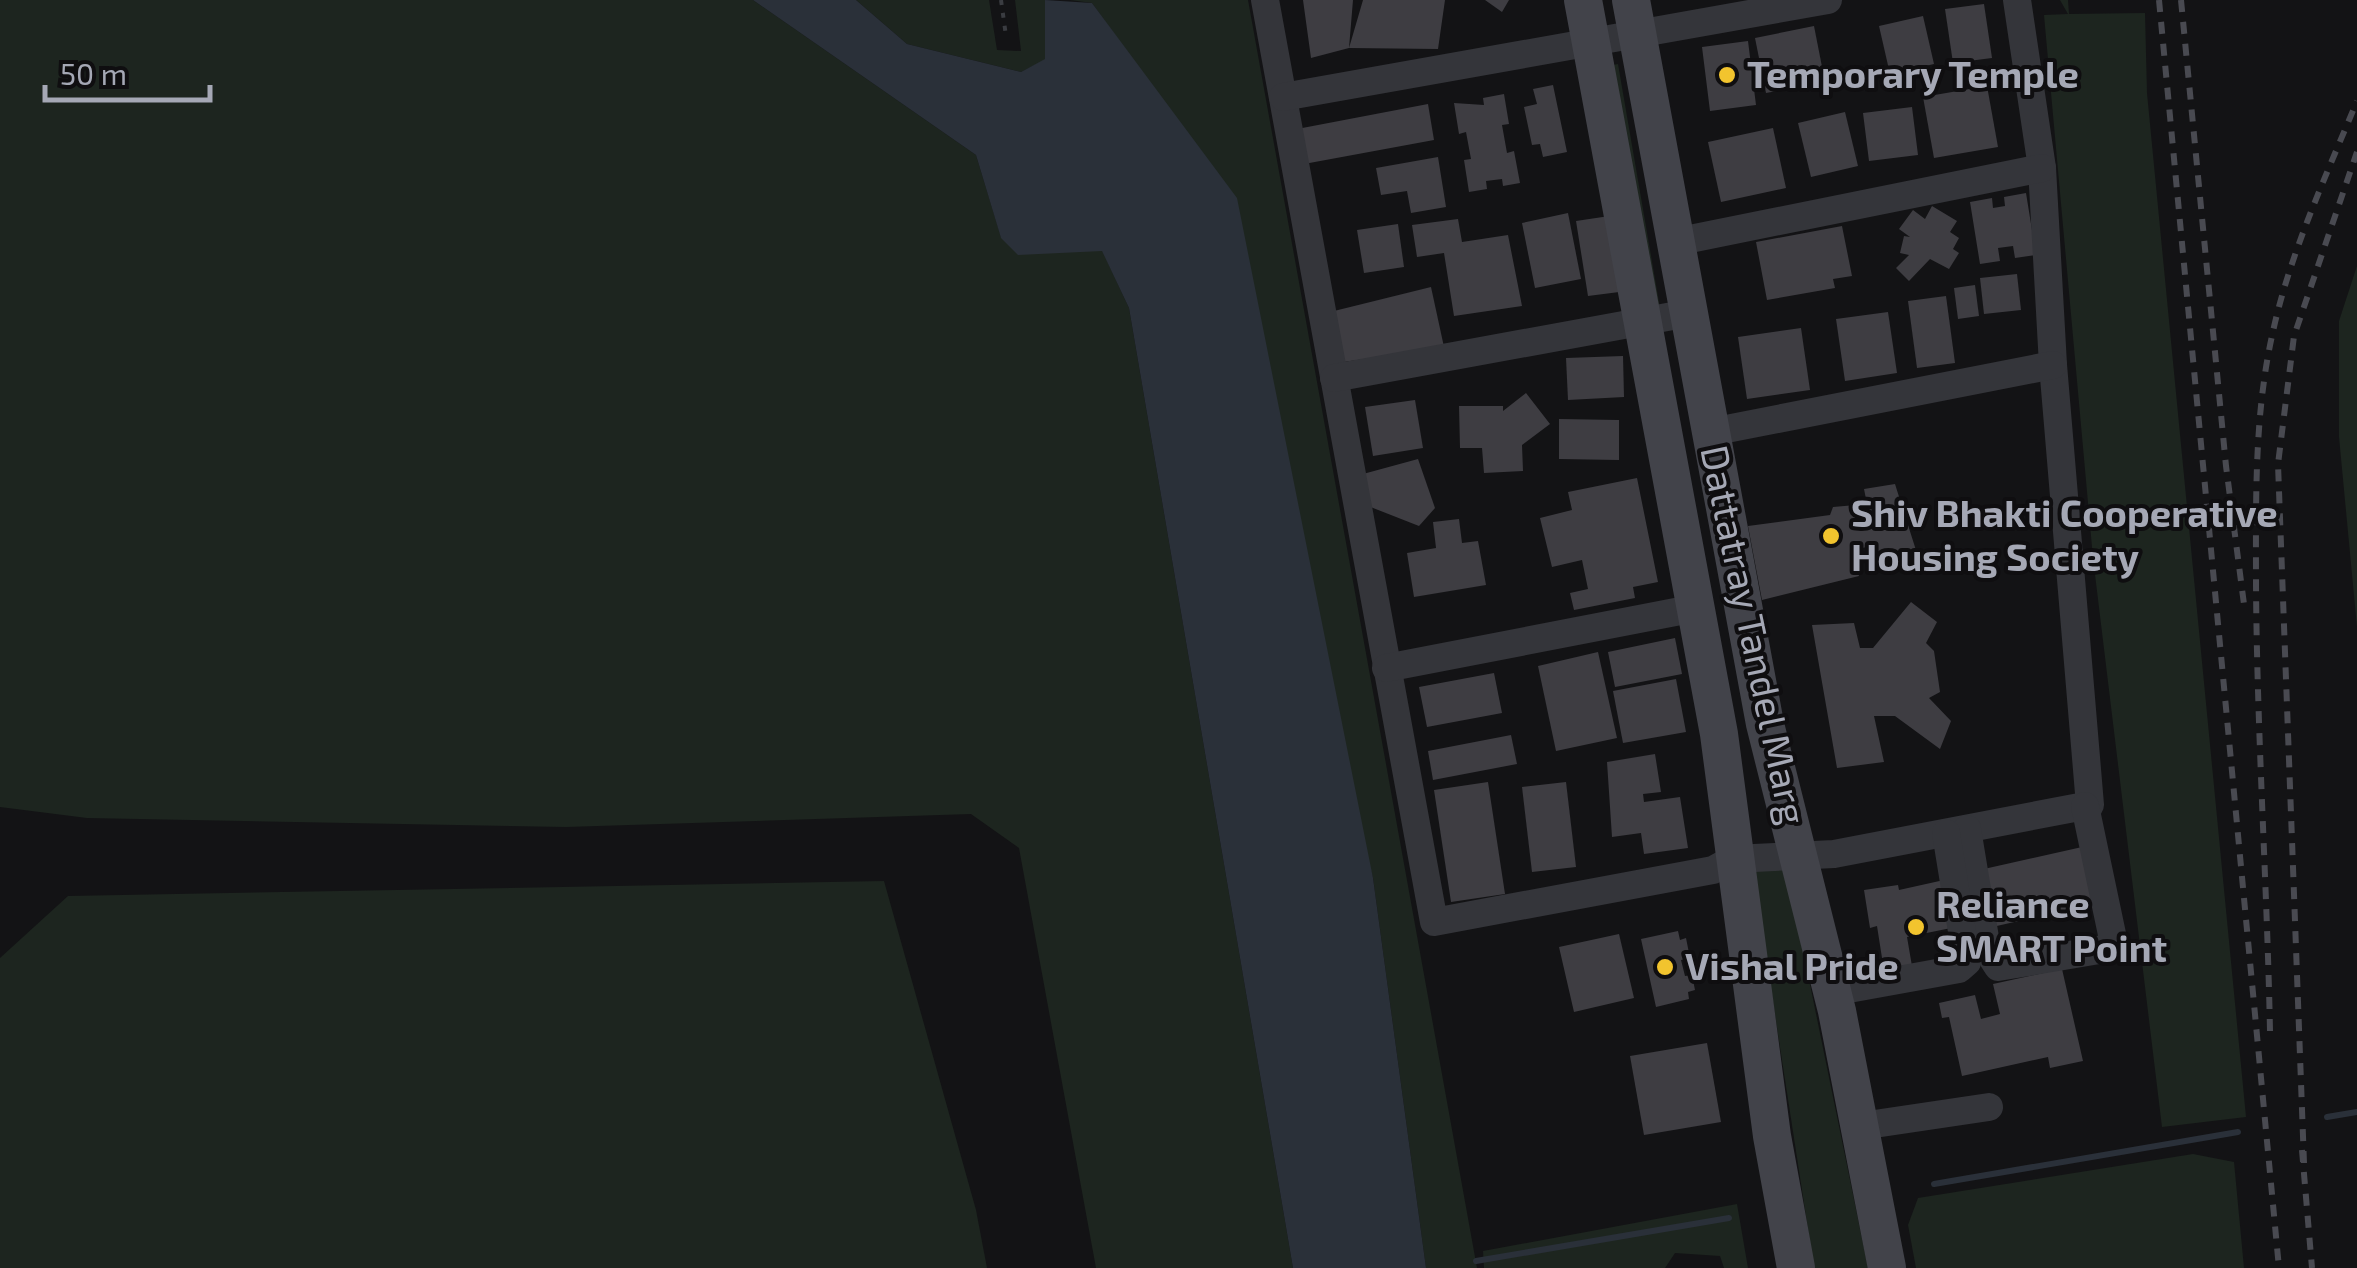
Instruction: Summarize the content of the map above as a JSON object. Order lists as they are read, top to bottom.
{
  "streets": {
    "main road": ["Dattatray Tandel Marg"]
  },
  "places": [
    "Temporary Temple",
    "Shiv Bhakti Cooperative Housing Society",
    "Reliance SMART Point",
    "Vishal Pride"
  ],
  "scale_bar": "50 m"
}
